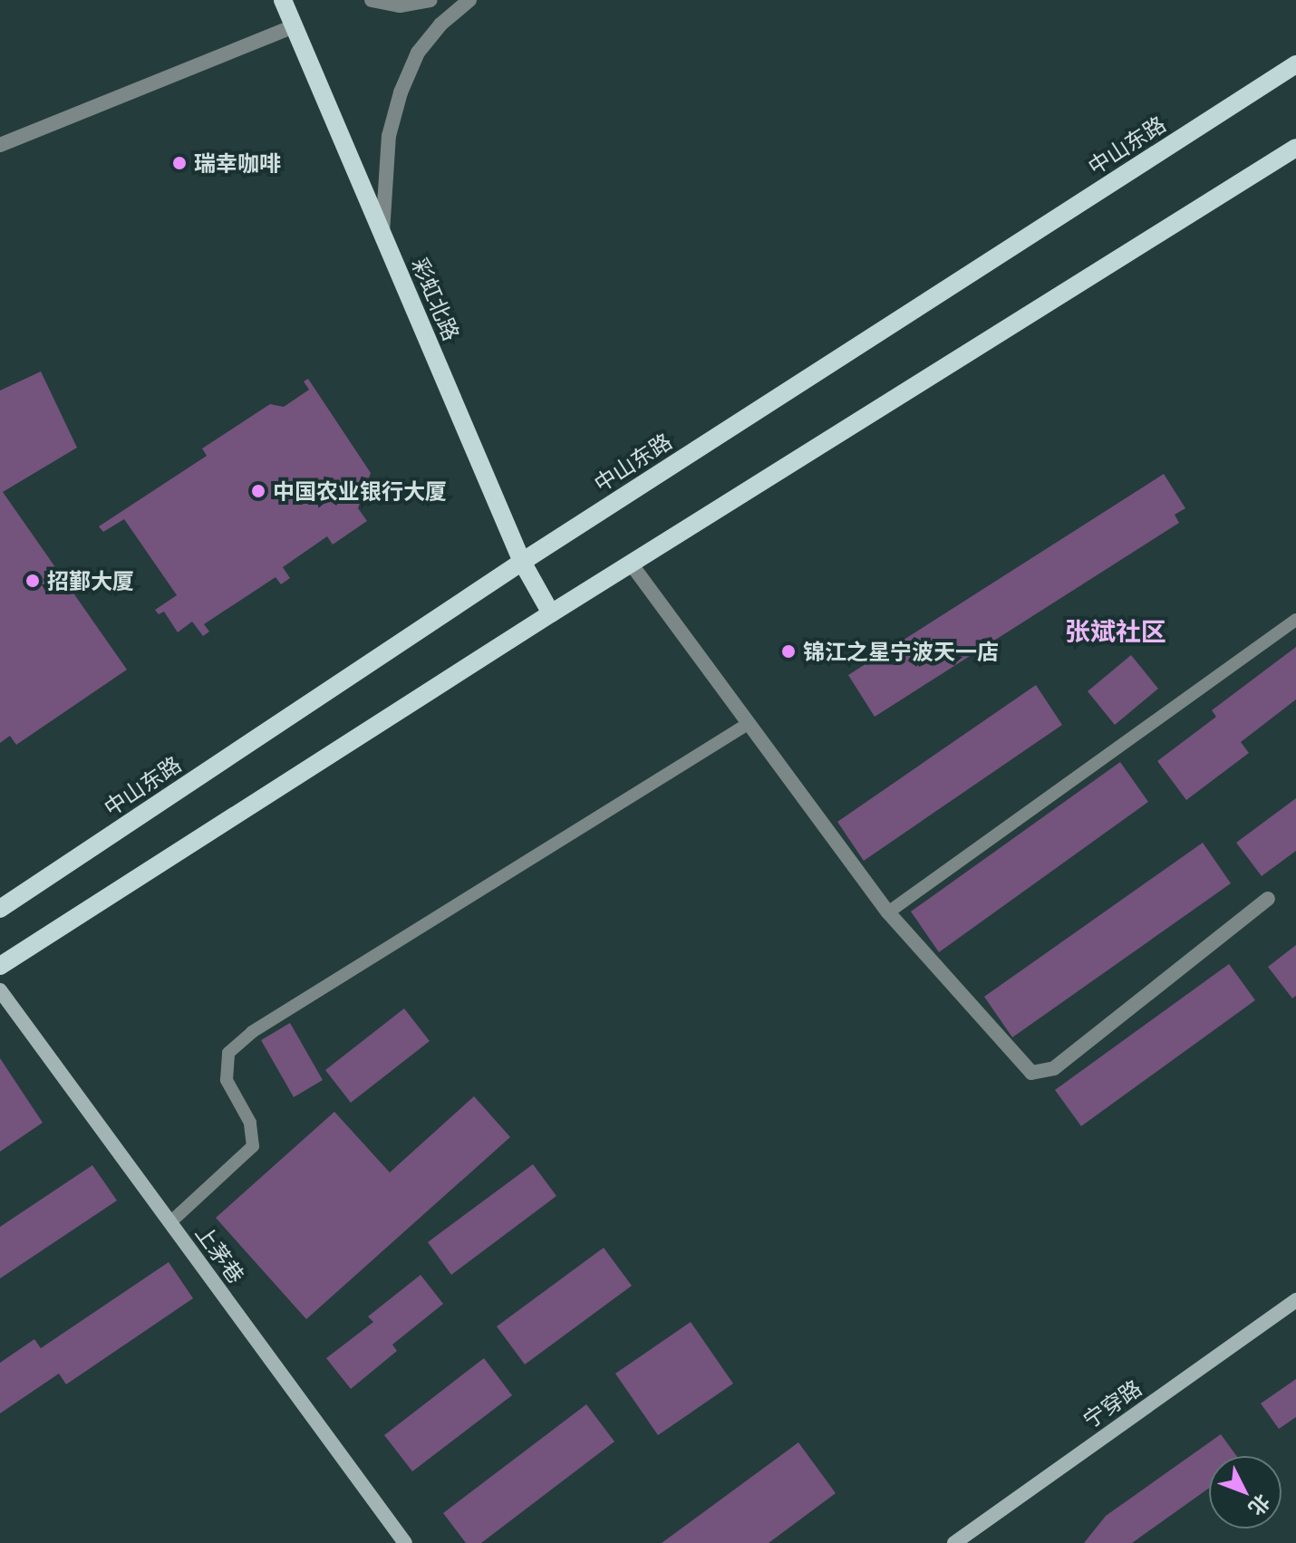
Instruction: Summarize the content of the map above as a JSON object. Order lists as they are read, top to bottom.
{
  "streets": {
    "main road": ["中山东路", "彩虹北路"],
    "street": ["上茅巷", "宁穿路"]
  },
  "crossings": [
    ["中山东路", "彩虹北路"]
  ],
  "districts": ["张斌社区"],
  "places": [
    "瑞幸咖啡",
    "中国农业银行大厦",
    "招鄞大厦",
    "锦江之星宁波天一店"
  ],
  "north": "bottom right"
}
